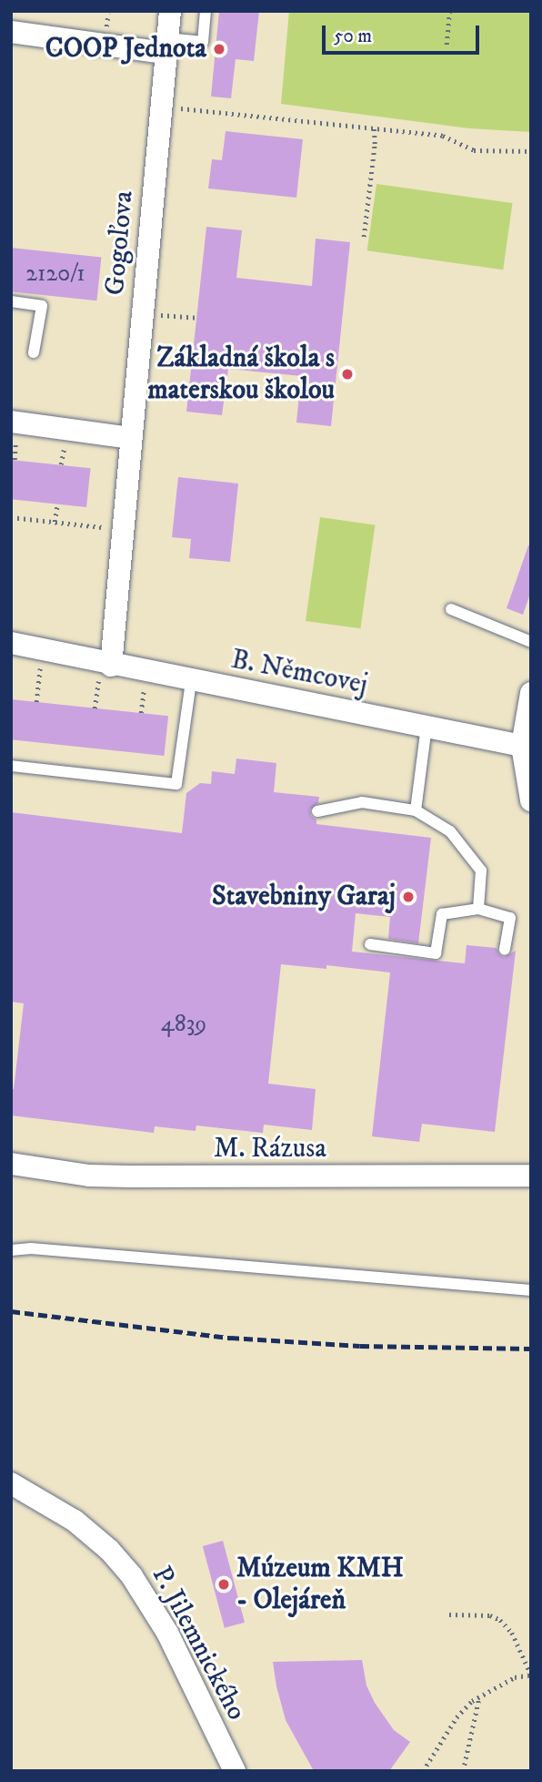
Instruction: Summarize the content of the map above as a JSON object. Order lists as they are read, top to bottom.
{
  "streets": {
    "street": [
      "Gogoľova",
      "B. Němcovej",
      "M. Rázusa",
      "P. Jilemnického"
    ]
  },
  "crossings": [
    ["Gogoľova", "B. Němcovej"]
  ],
  "places": [
    "COOP Jednota",
    "Základná škola s materskou školou",
    "Stavebniny Garaj",
    "Múzeum KMH - Olejáreň"
  ],
  "house_numbers": ["2120/1", "4839"],
  "scale_bar": "50 m"
}
